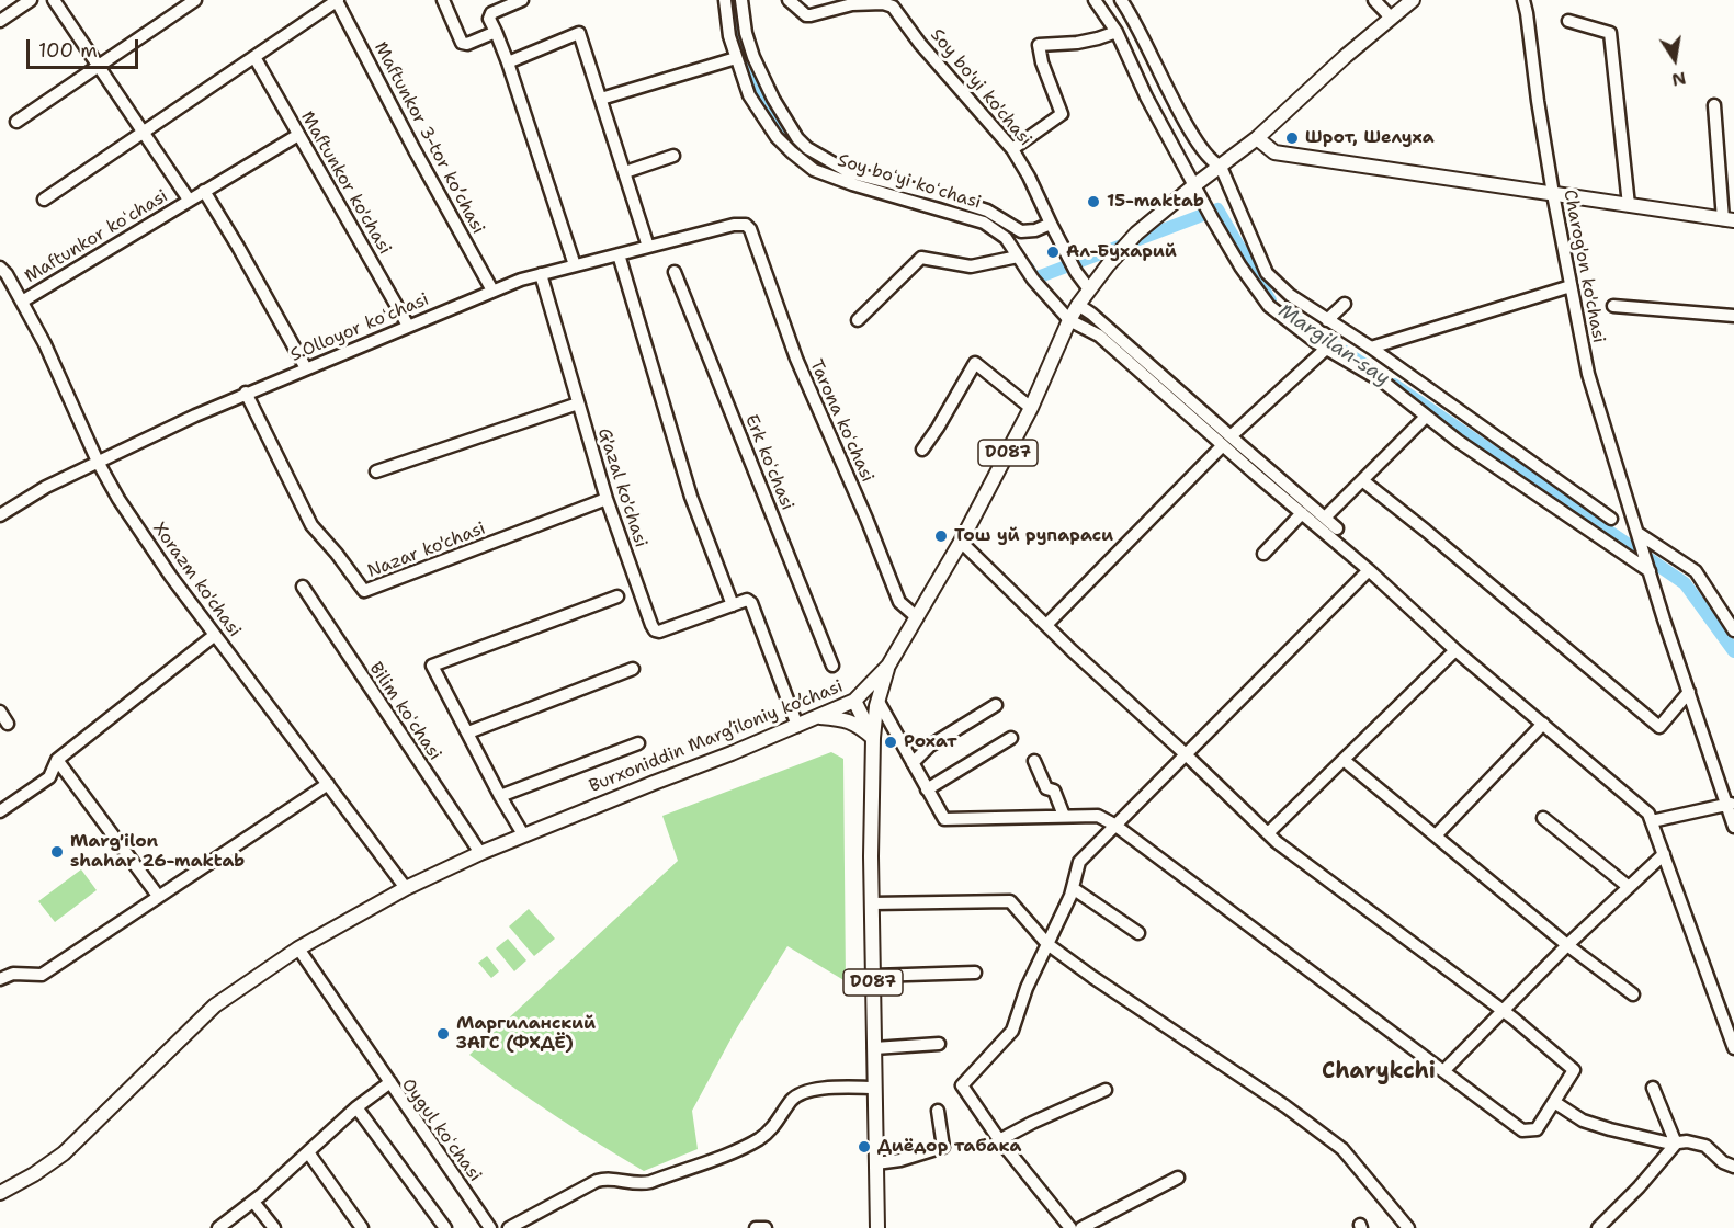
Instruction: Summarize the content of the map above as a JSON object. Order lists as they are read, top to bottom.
{
  "streets": {
    "main road": ["D087", "Burxoniddin Marg’iloniy ko’chasi"],
    "street": [
      "Soy bo'yi ko'chasi",
      "Maftunkor 3-tor koʼchasi",
      "Soy boʻyi koʻchasi",
      "Maftunkor ko'chasi",
      "Maftunkor koʻchasi",
      "Charog'on ko'chasi",
      "S.Olloyor koʻchasi",
      "Tarona koʻchasi",
      "Erk koʻchasi",
      "G'azal ko'chasi",
      "Nazar ko'chasi",
      "Xorazm ko'chasi",
      "Bilim koʻchasi",
      "Oygul koʻchasi"
    ]
  },
  "crossings": [
    ["Soy bo'yi ko'chasi", "Soy boʻyi koʻchasi"],
    ["Maftunkor 3-tor koʼchasi", "S.Olloyor koʻchasi"],
    ["Soy boʻyi koʻchasi", "Burxoniddin Marg’iloniy ko’chasi"],
    ["Maftunkor ko'chasi", "Maftunkor koʻchasi"],
    ["Maftunkor ko'chasi", "S.Olloyor koʻchasi"],
    ["Maftunkor koʻchasi", "Xorazm ko'chasi"],
    ["S.Olloyor koʻchasi", "Tarona koʻchasi"],
    ["S.Olloyor koʻchasi", "G'azal ko'chasi"],
    ["S.Olloyor koʻchasi", "Nazar ko'chasi"],
    ["S.Olloyor koʻchasi", "Xorazm ko'chasi"],
    ["Tarona koʻchasi", "Burxoniddin Marg’iloniy ko’chasi"],
    ["D087", "Burxoniddin Marg’iloniy ko’chasi"],
    ["G'azal ko'chasi", "Nazar ko'chasi"],
    ["Xorazm ko'chasi", "Burxoniddin Marg’iloniy ko’chasi"],
    ["Bilim koʻchasi", "Burxoniddin Marg’iloniy ko’chasi"]
  ],
  "districts": ["Charykchi"],
  "water": ["Margilan-say"],
  "places": [
    "Шрот, Шелуха",
    "15-maktab",
    "Ал-Бухарий",
    "Тош уй рупараси",
    "Рохат",
    "Marg'ilon shahar 26-maktab",
    "Маргиланский ЗАГС (ФХДЁ)",
    "Диёдор табака"
  ],
  "scale_bar": "100 m",
  "north": "bottom"
}
